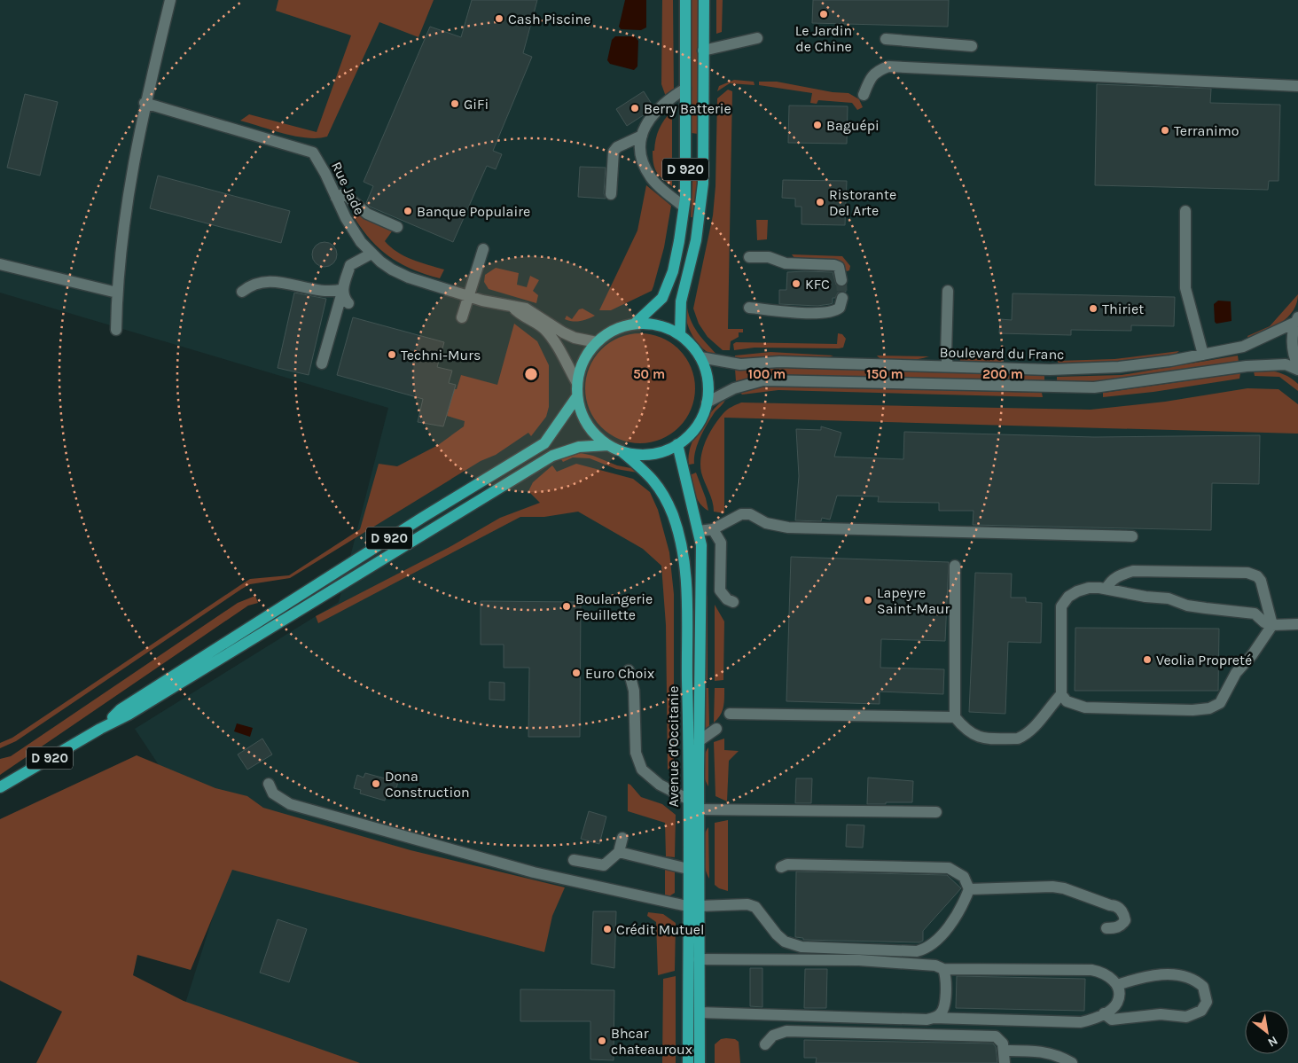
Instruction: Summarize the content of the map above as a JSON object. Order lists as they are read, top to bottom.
{
  "streets": {
    "main road": ["D 920", "Avenue d'Occitanie"],
    "street": ["Rue Jade", "Boulevard du Franc"]
  },
  "crossings": [
    ["D 920", "Rue Jade"],
    ["D 920", "Boulevard du Franc"],
    ["D 920", "Avenue d'Occitanie"],
    ["Rue Jade", "Boulevard du Franc"],
    ["Rue Jade", "Avenue d'Occitanie"],
    ["Boulevard du Franc", "Avenue d'Occitanie"]
  ],
  "places": [
    "Le Jardin de Chine",
    "Cash Piscine",
    "GiFi",
    "Berry Batterie",
    "Baguépi",
    "Terranimo",
    "Ristorante Del Arte",
    "Banque Populaire",
    "KFC",
    "Thiriet",
    "Techni-Murs",
    "Lapeyre Saint-Maur",
    "Boulangerie Feuillette",
    "Veolia Propreté",
    "Euro Choix",
    "Dona Construction",
    "Crédit Mutuel",
    "Bhcar chateauroux"
  ],
  "north": "bottom right",
  "rings": [
    "50 m",
    "100 m",
    "150 m",
    "200 m"
  ]
}
